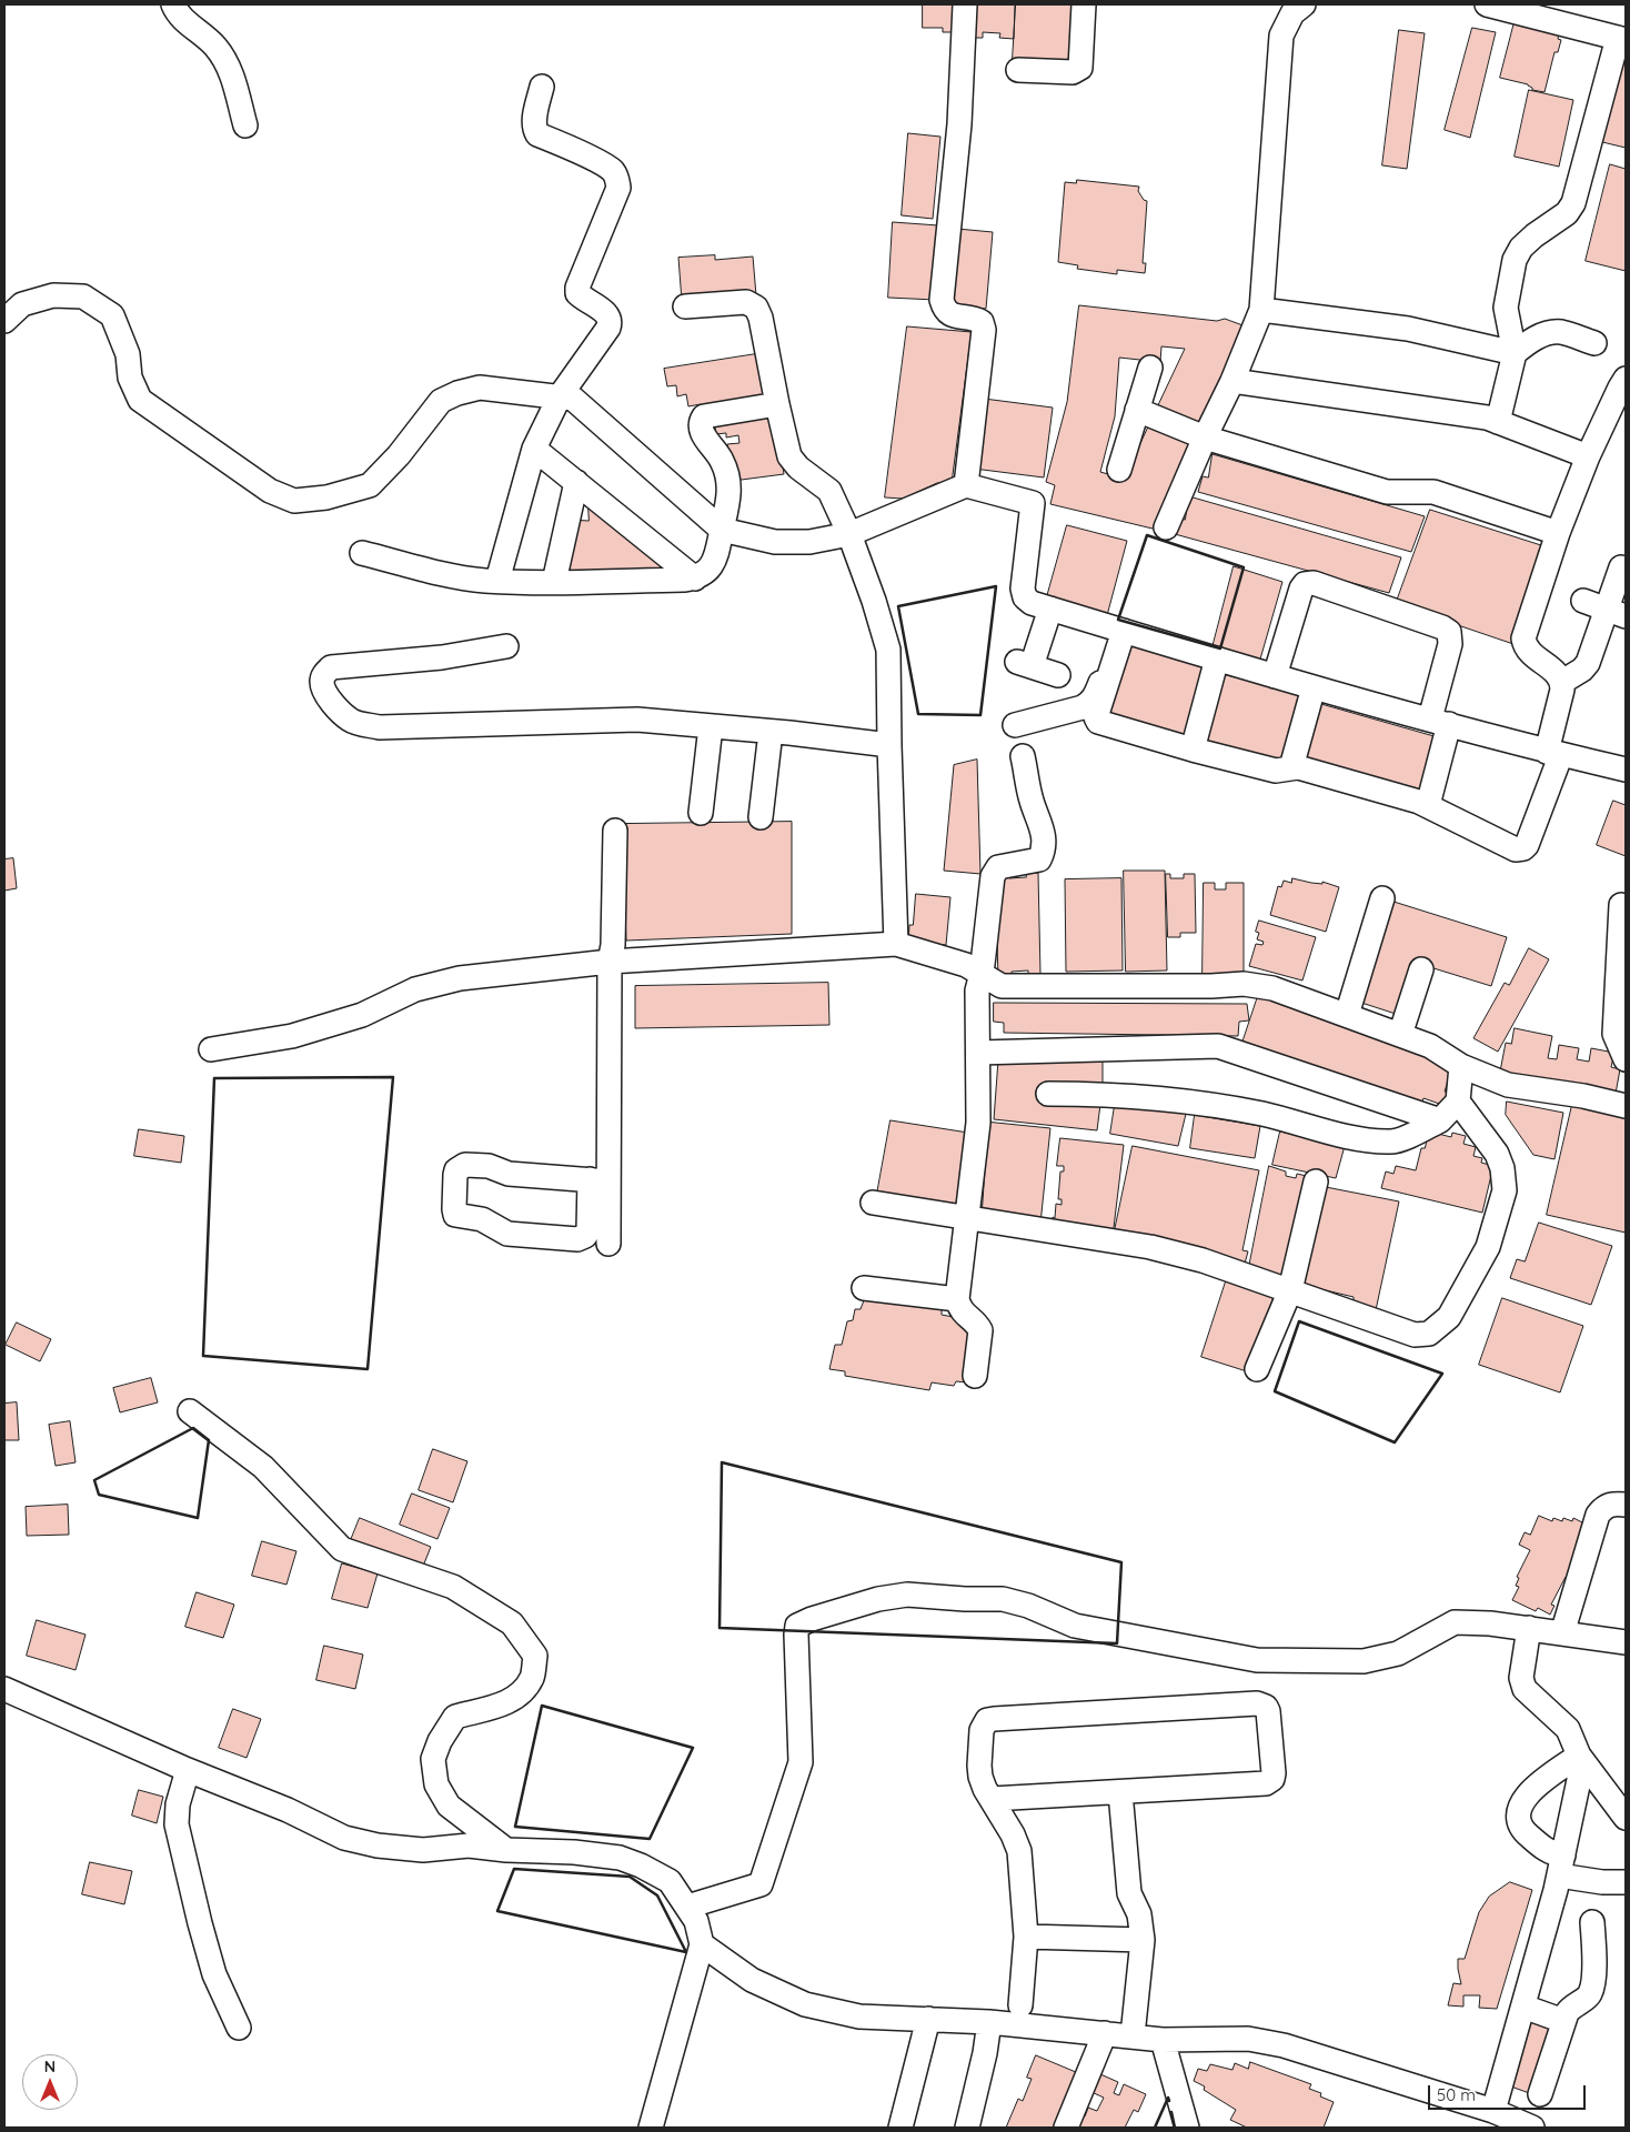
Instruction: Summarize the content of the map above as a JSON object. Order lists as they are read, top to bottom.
{
  "scale_bar": "50 m",
  "north": "top"
}
